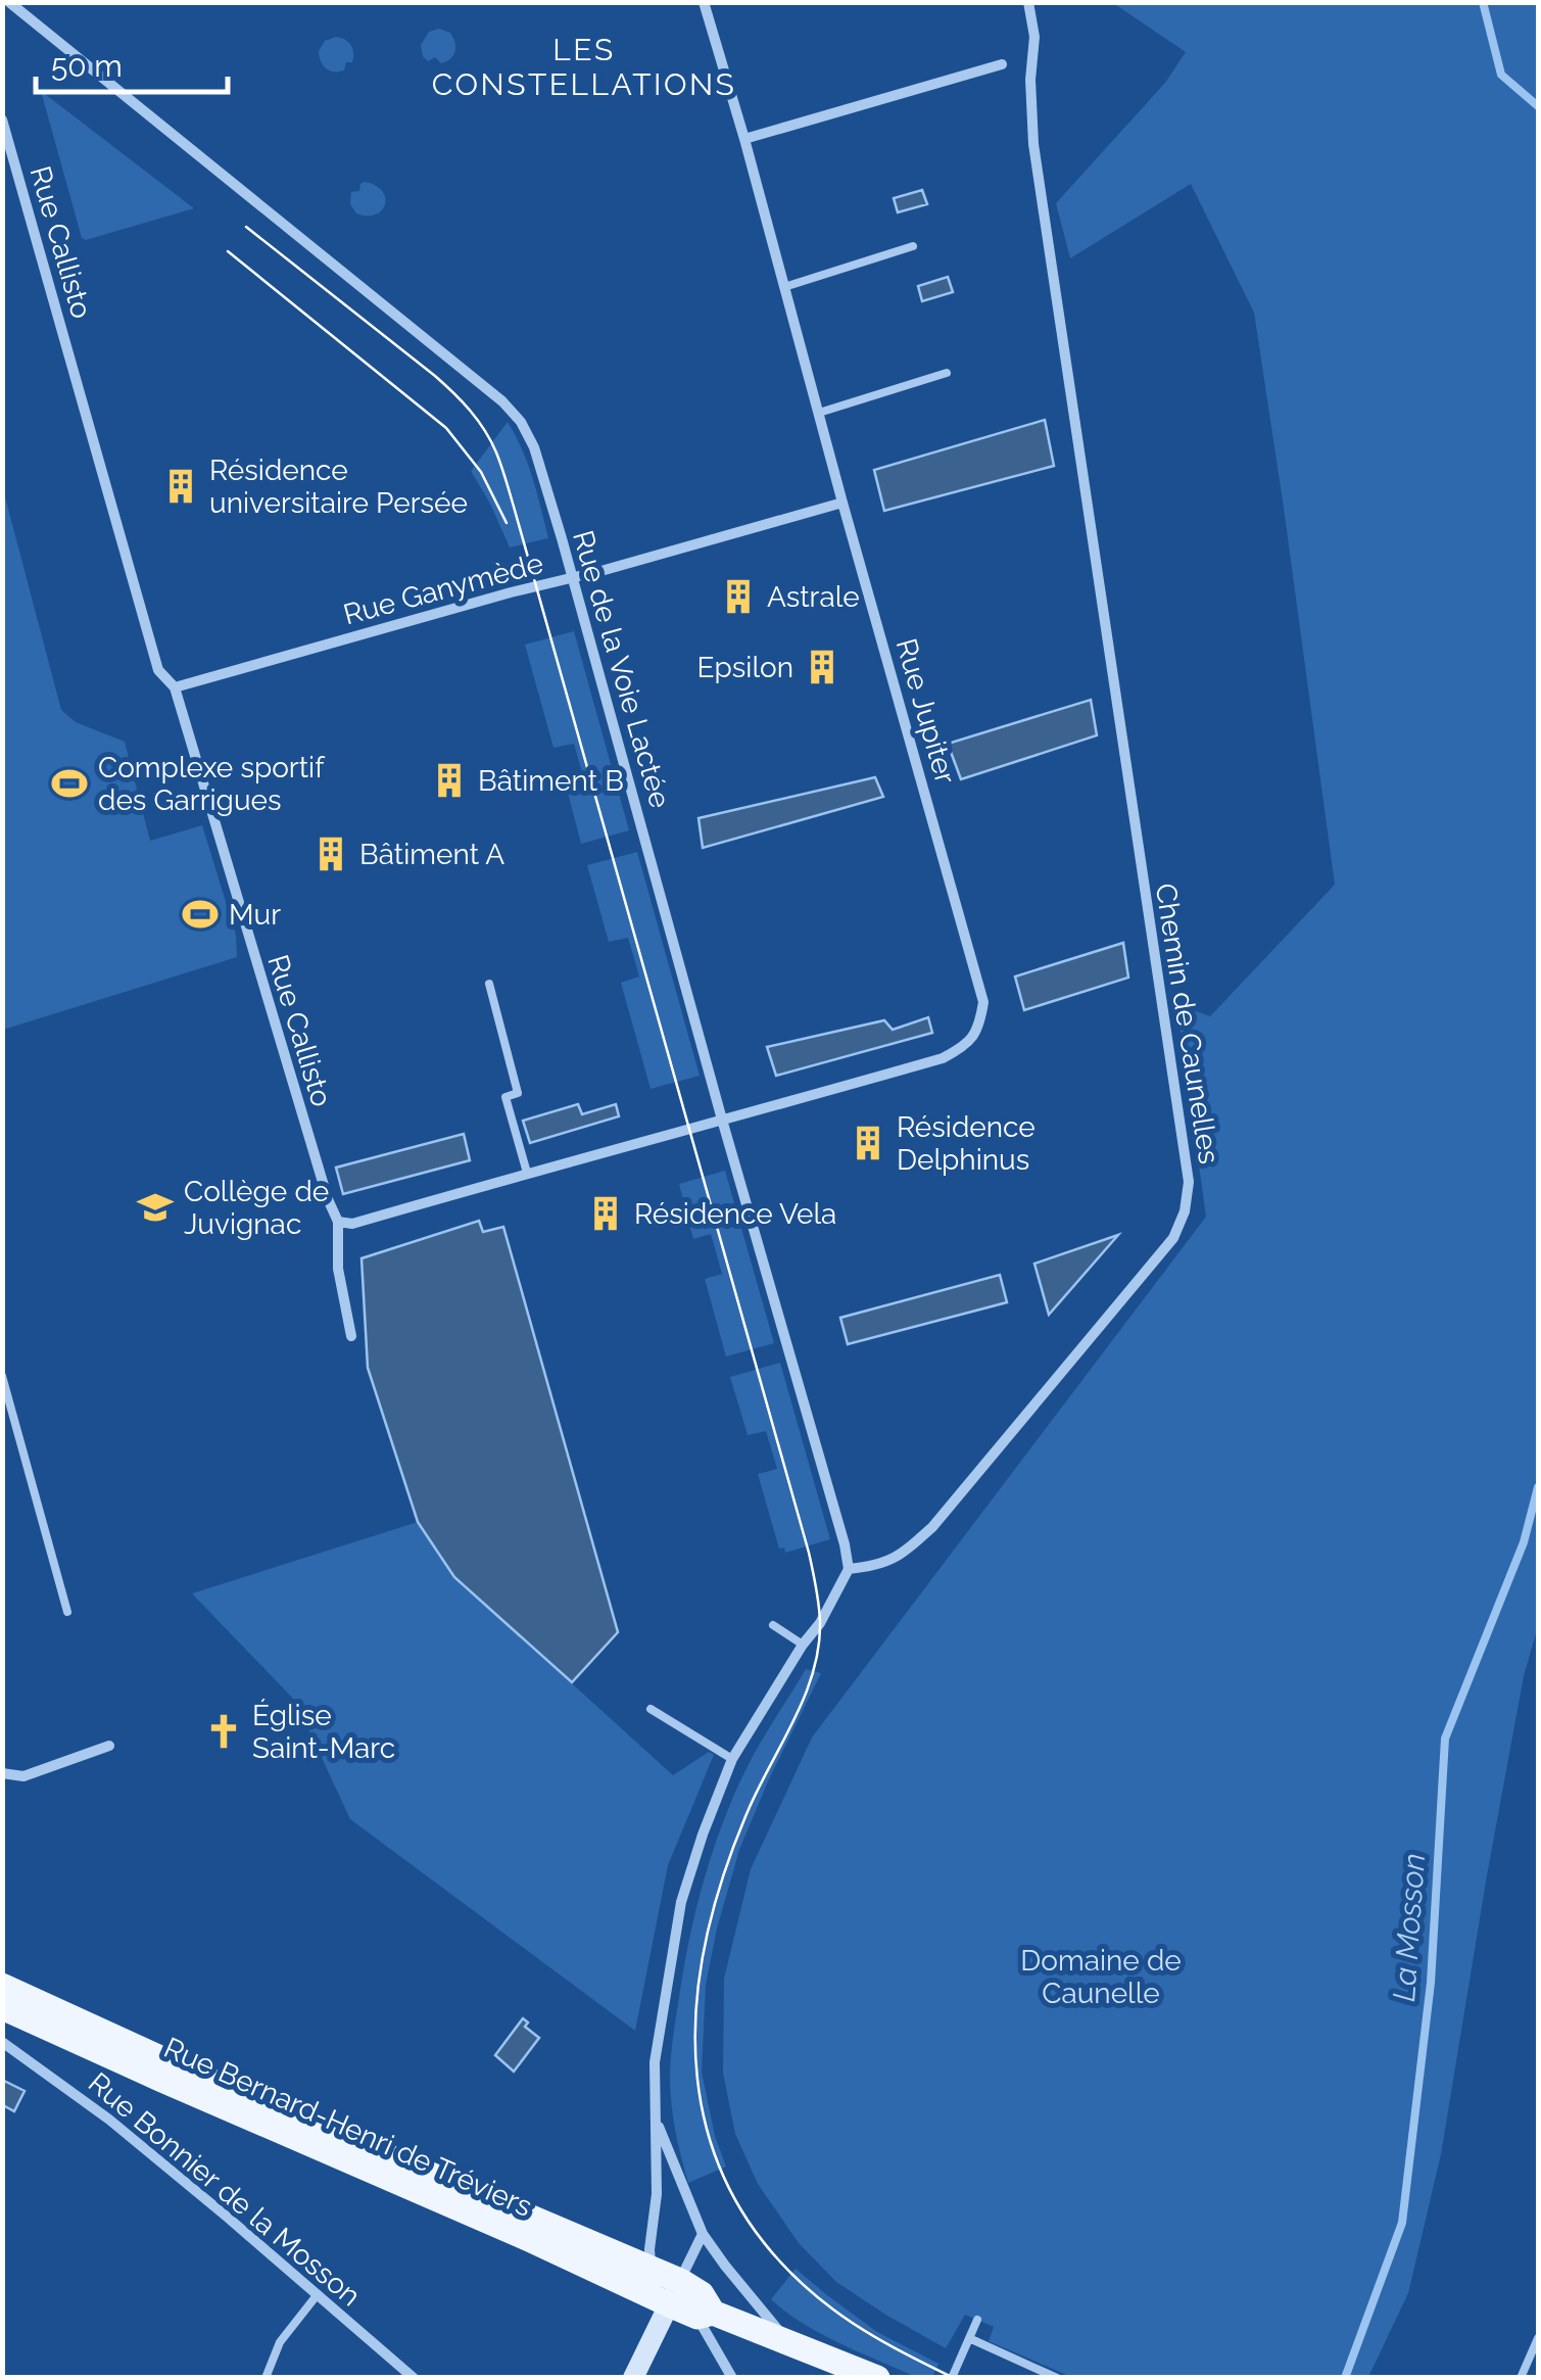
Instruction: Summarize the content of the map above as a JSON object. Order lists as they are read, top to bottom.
{
  "streets": {
    "main road": ["Rue Bernard-Henri de Tréviers"],
    "street": [
      "Rue Callisto",
      "Rue Ganymède",
      "Rue de la Voie Lactée",
      "Rue Jupiter",
      "Chemin de Caunelles",
      "Rue Bonnier de la Mosson"
    ]
  },
  "crossings": [
    ["Rue Callisto", "Rue Ganymède"],
    ["Rue Ganymède", "Rue de la Voie Lactée"],
    ["Rue Ganymède", "Rue Jupiter"],
    ["Rue de la Voie Lactée", "Rue Jupiter"],
    ["Rue de la Voie Lactée", "Chemin de Caunelles"]
  ],
  "districts": ["LES CONSTELLATIONS"],
  "water": ["La Mosson"],
  "parks": ["Domaine de Caunelle"],
  "places": {
    "building": [
      "Résidence universitaire Persée",
      "Astrale",
      "Epsilon",
      "Bâtiment B",
      "Bâtiment A",
      "Résidence Delphinus",
      "Résidence Vela"
    ],
    "sports": ["Complexe sportif des Garrigues", "Mur"],
    "school or university": ["Collège de Juvignac"],
    "church": ["Église Saint-Marc"]
  },
  "scale_bar": "50 m"
}
